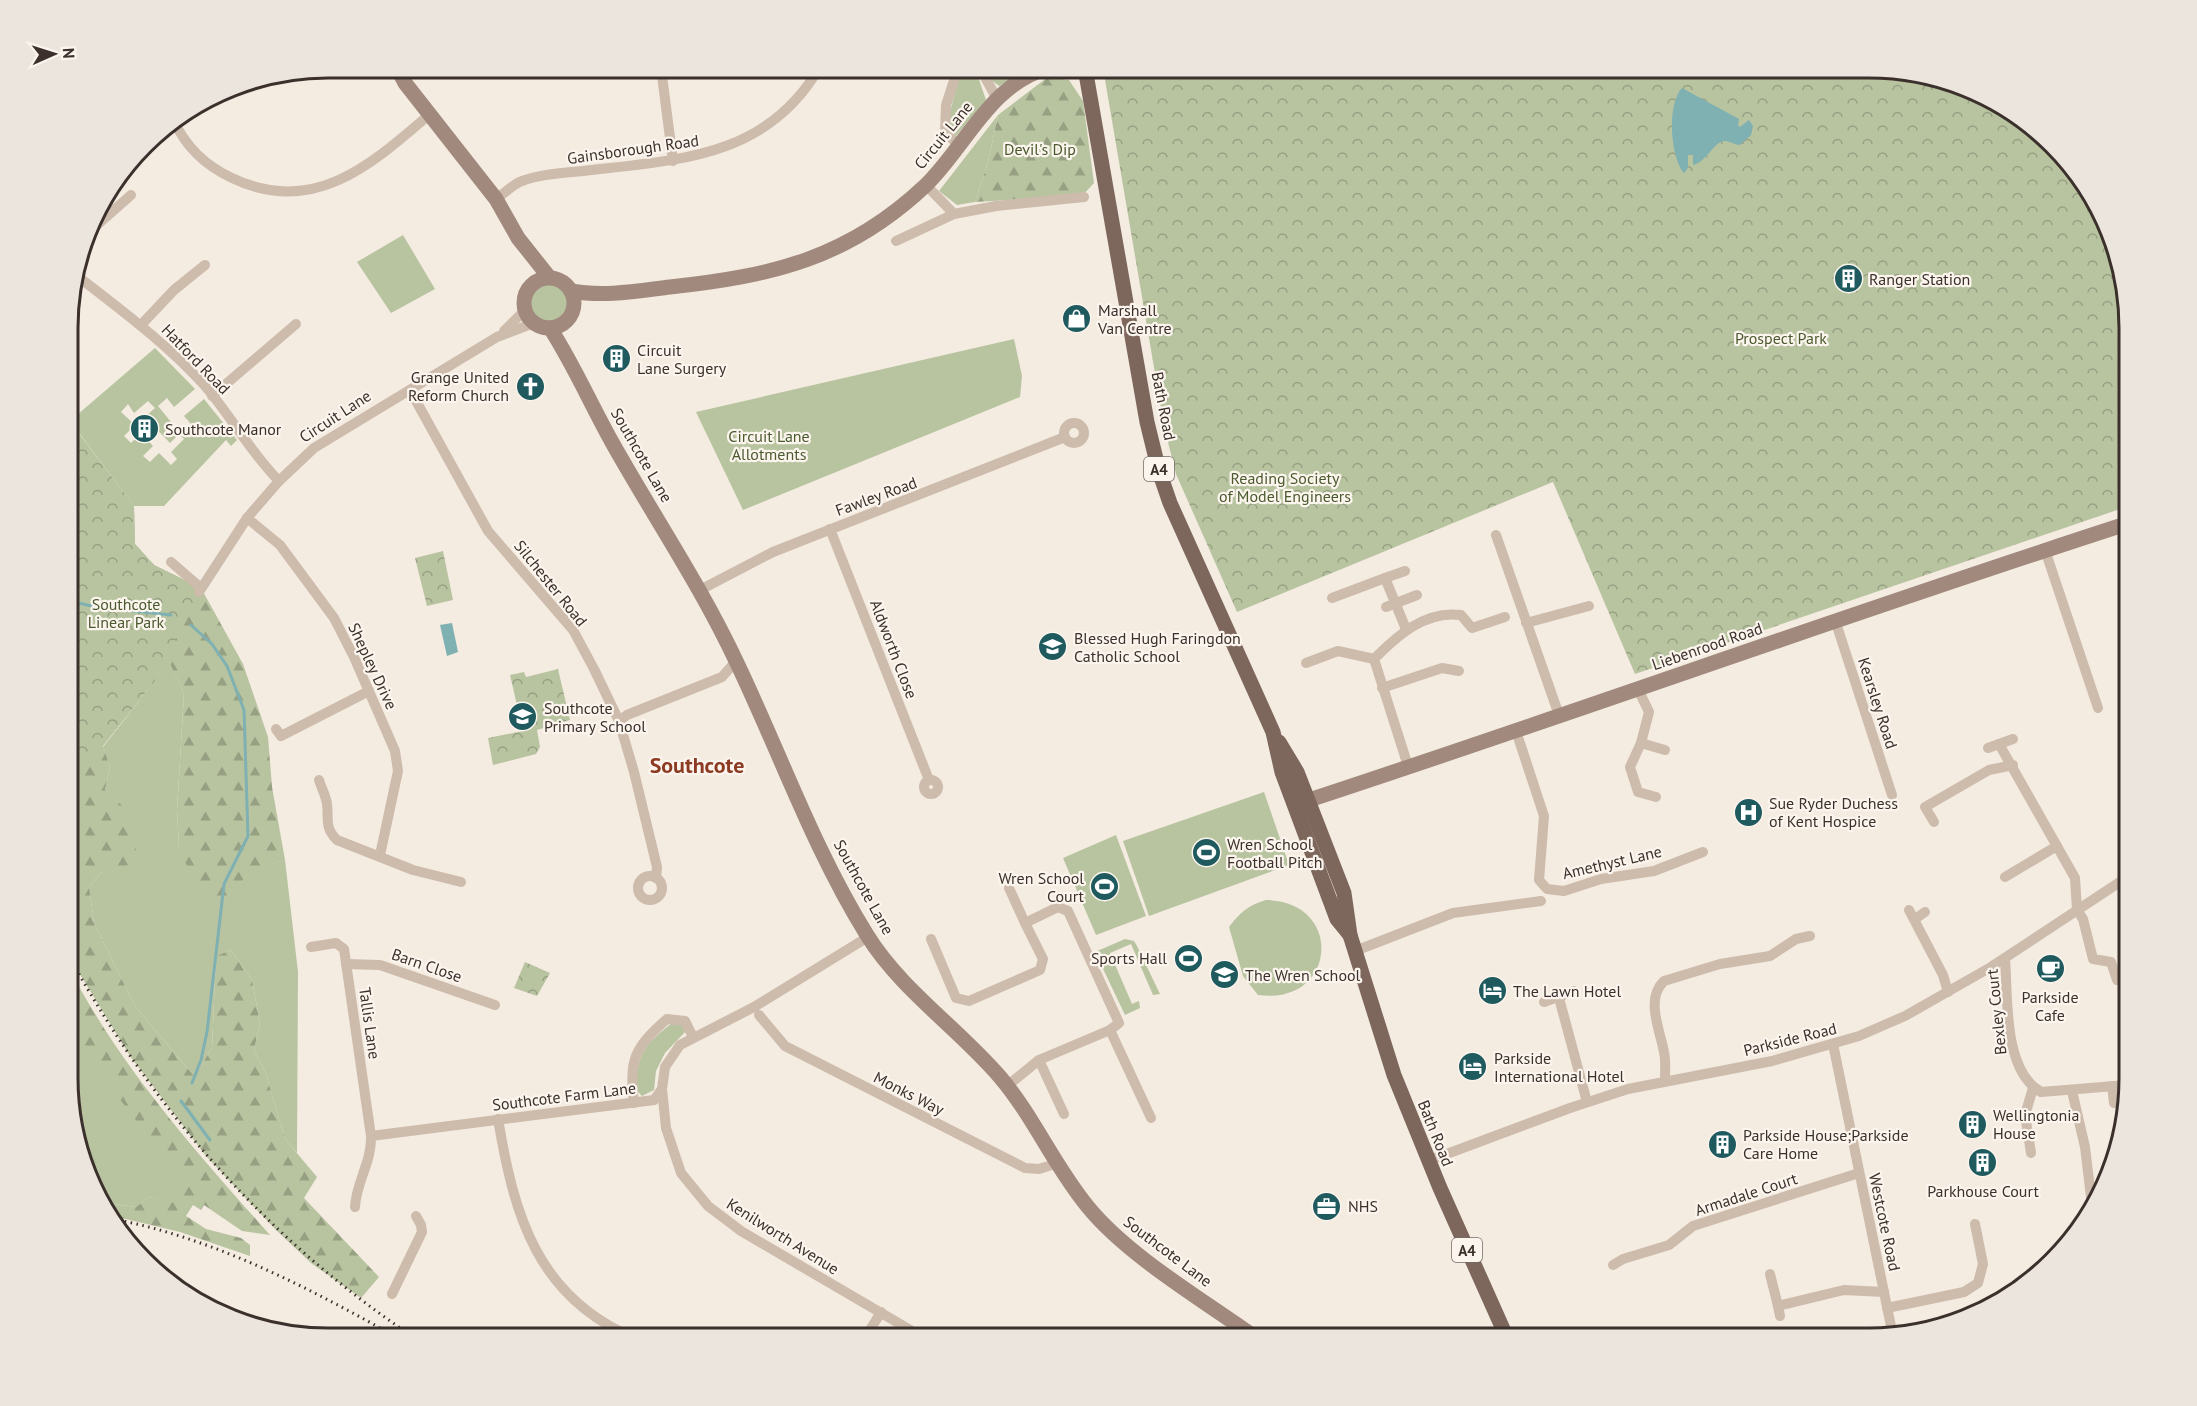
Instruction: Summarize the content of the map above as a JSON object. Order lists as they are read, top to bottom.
{
  "streets": {
    "main road": ["Bath Road", "A4"],
    "street": [
      "Circuit Lane",
      "Gainsborough Road",
      "Hatford Road",
      "Southcote Lane",
      "Fawley Road",
      "Silchester Road",
      "Liebenrood Road",
      "Aldworth Close",
      "Shepley Drive",
      "Kearsley Road",
      "Amethyst Lane",
      "Barn Close",
      "Bexley Court",
      "Tallis Lane",
      "Parkside Road",
      "Monks Way",
      "Southcote Farm Lane",
      "Armadale Court",
      "Westcote Road",
      "Kenilworth Avenue"
    ]
  },
  "crossings": [
    ["Circuit Lane", "Hatford Road"],
    ["Circuit Lane", "Southcote Lane"],
    ["Circuit Lane", "Silchester Road"],
    ["Circuit Lane", "Shepley Drive"],
    ["Bath Road", "Liebenrood Road"],
    ["Bath Road", "Parkside Road"],
    ["Southcote Lane", "Fawley Road"],
    ["Southcote Lane", "Monks Way"],
    ["Fawley Road", "Aldworth Close"],
    ["Liebenrood Road", "Kearsley Road"],
    ["Liebenrood Road", "Amethyst Lane"],
    ["Barn Close", "Tallis Lane"],
    ["Bexley Court", "Parkside Road"],
    ["Tallis Lane", "Southcote Farm Lane"],
    ["Parkside Road", "Westcote Road"],
    ["Southcote Farm Lane", "Kenilworth Avenue"],
    ["Armadale Court", "Westcote Road"]
  ],
  "districts": ["Southcote"],
  "parks": [
    "Devil's Dip",
    "Prospect Park",
    "Circuit Lane Allotments",
    "Reading Society of Model Engineers",
    "Southcote Linear Park"
  ],
  "places": {
    "building": [
      "Ranger Station",
      "Circuit Lane Surgery",
      "Southcote Manor",
      "Wellingtonia House",
      "Parkside House;Parkside Care Home",
      "Parkhouse Court"
    ],
    "shop": ["Marshall Van Centre"],
    "church": ["Grange United Reform Church"],
    "school or university": ["Blessed Hugh Faringdon Catholic School", "Southcote Primary School", "The Wren School"],
    "hospital": ["Sue Ryder Duchess of Kent Hospice"],
    "sports": ["Wren School Football Pitch", "Wren School Court", "Sports Hall"],
    "cafe": ["Parkside Cafe"],
    "hotel": ["The Lawn Hotel", "Parkside International Hotel"],
    "office": ["NHS"]
  },
  "north": "right"
}
